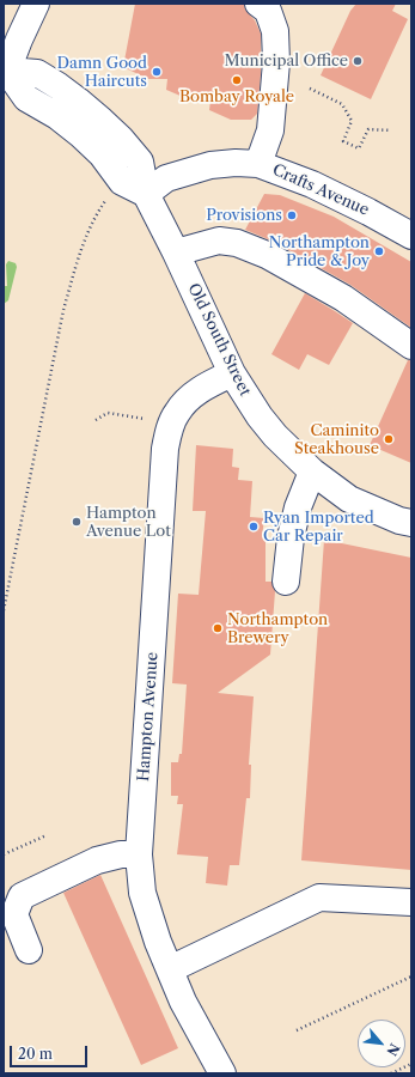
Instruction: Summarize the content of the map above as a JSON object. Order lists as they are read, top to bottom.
{
  "streets": {
    "street": ["Crafts Avenue", "Old South Street", "Hampton Avenue"]
  },
  "crossings": [
    ["Crafts Avenue", "Old South Street"],
    ["Old South Street", "Hampton Avenue"]
  ],
  "places": [
    "Municipal Office",
    "Damn Good Haircuts",
    "Bombay Royale",
    "Provisions",
    "Northampton Pride & Joy",
    "Caminito Steakhouse",
    "Hampton Avenue Lot",
    "Ryan Imported Car Repair",
    "Northampton Brewery"
  ],
  "scale_bar": "20 m",
  "north": "bottom right"
}
